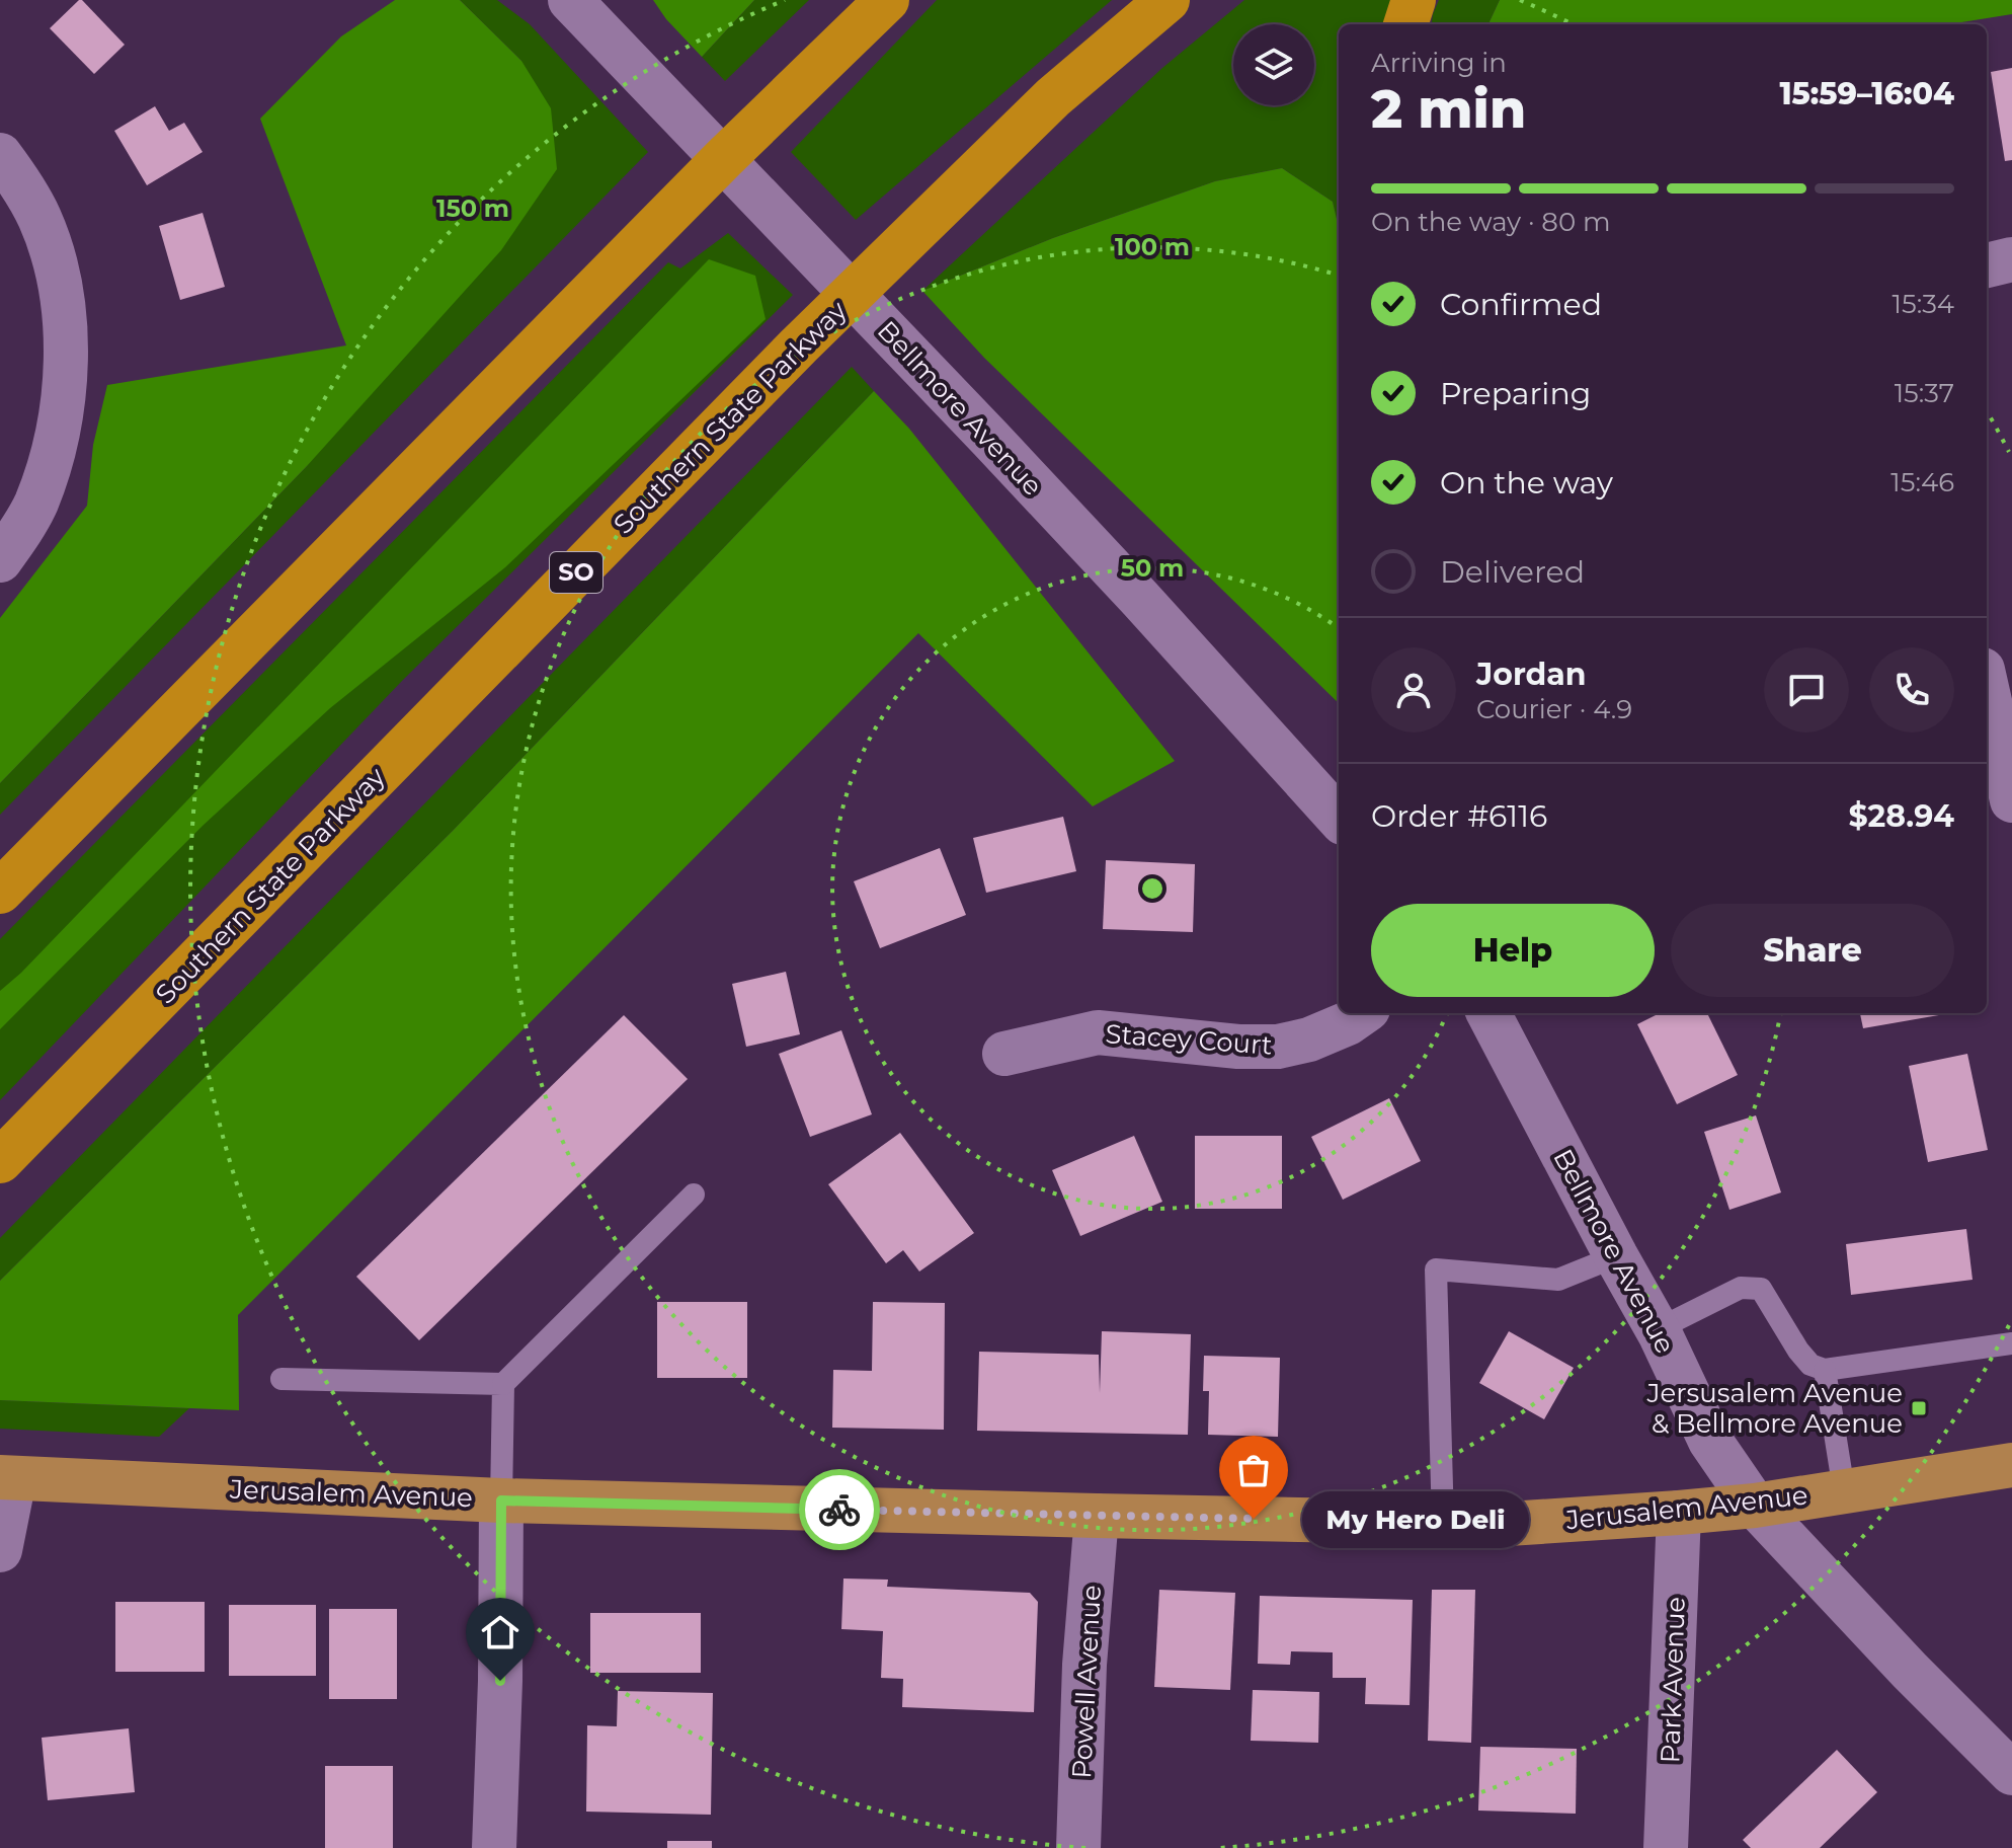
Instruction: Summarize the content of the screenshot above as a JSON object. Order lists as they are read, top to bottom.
{
  "streets": {
    "highway": ["Southern State Parkway", "SO"],
    "main road": ["Jerusalem Avenue"],
    "street": [
      "Bellmore Avenue",
      "Stacey Court",
      "Park Avenue",
      "Powell Avenue"
    ]
  },
  "crossings": [
    ["Bellmore Avenue", "Jerusalem Avenue"],
    ["Jerusalem Avenue", "Park Avenue"],
    ["Jerusalem Avenue", "Powell Avenue"]
  ],
  "places": {
    "transit": ["Jersusalem Avenue & Bellmore Avenue"],
    "other": ["My Hero Deli"]
  },
  "page": {
    "heading": ["2 min", "Arriving in", "15:59–16:04"],
    "panel": [
      "Jordan",
      "Courier · 4.9",
      "Order #6116",
      "$28.94"
    ],
    "bar": "On the way · 80 m",
    "list": [
      ["Confirmed", "15:34"],
      ["Preparing", "15:37"],
      ["On the way", "15:46"],
      "Delivered"
    ],
    "buttons": ["Help", "Share"],
    "bubble": "My Hero Deli"
  },
  "rings": ["150 m", "100 m", "50 m"]
}
